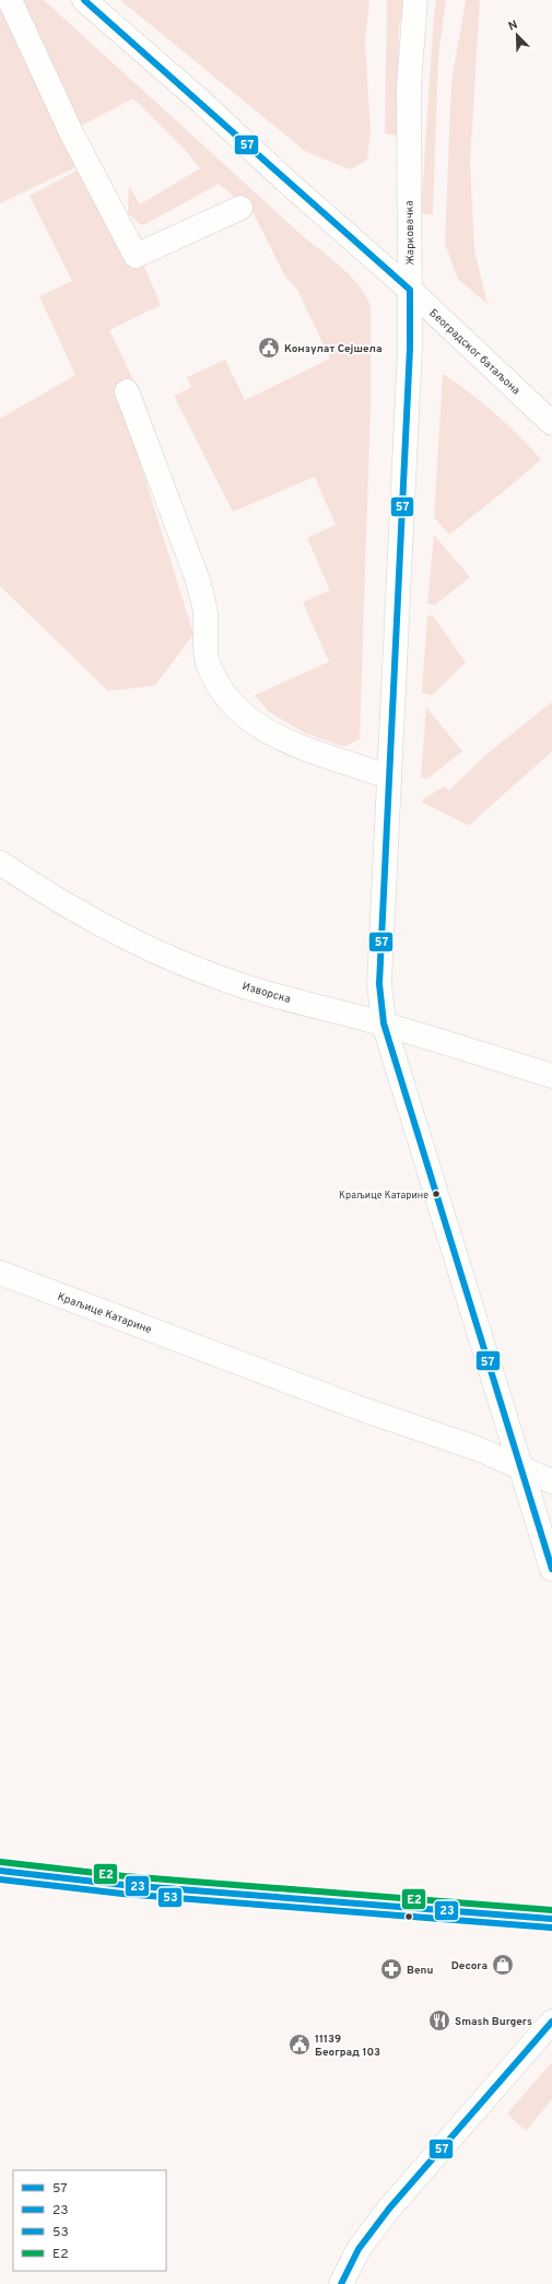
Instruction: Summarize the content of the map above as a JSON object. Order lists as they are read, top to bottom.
{
  "streets": {
    "street": [
      "Жарковачка",
      "Београдског батаљона",
      "Изворска",
      "Краљице Катарине"
    ]
  },
  "crossings": [
    ["Жарковачка", "Београдског батаљона"],
    ["Жарковачка", "Изворска"],
    ["Жарковачка", "Краљице Катарине"]
  ],
  "places": {
    "public building": ["Конзулат Сејшела", "11139 Београд 103"],
    "other": ["Краљице Катарине"],
    "shop": ["Decora"],
    "pharmacy": ["Benu"],
    "restaurant": ["Smash Burgers"]
  },
  "lines": [
    "transit line 57",
    "transit line E2",
    "transit line 23",
    "transit line 53"
  ],
  "legend": [
    "57",
    "23",
    "53",
    "E2"
  ],
  "north": "top left"
}
